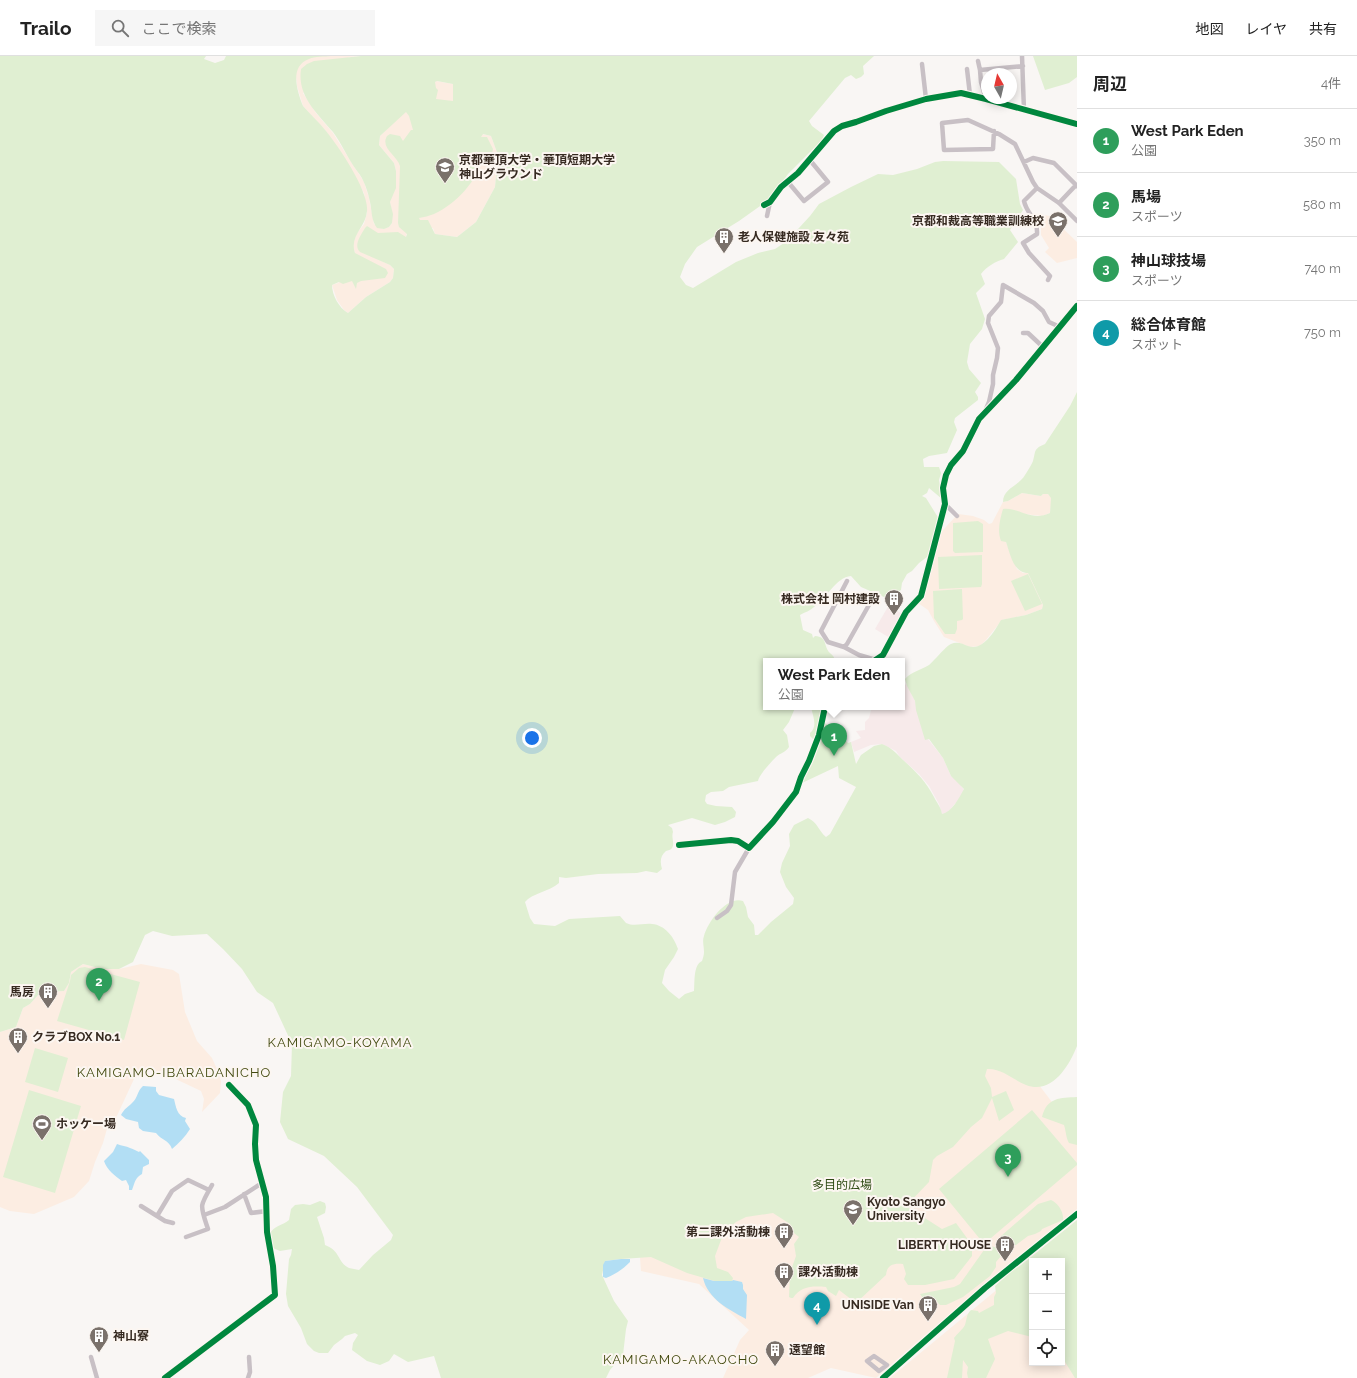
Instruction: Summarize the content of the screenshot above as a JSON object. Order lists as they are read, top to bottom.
{
  "districts": ["KAMIGAMO-KOYAMA", "KAMIGAMO-IBARADANICHO", "KAMIGAMO-AKAOCHO"],
  "parks": ["多目的広場"],
  "places": {
    "school or university": ["京都華頂大学・華頂短期大学 神山グラウンド", "京都和裁高等職業訓練校", "Kyoto Sangyo University"],
    "building": [
      "老人保健施設 友々苑",
      "株式会社 岡村建設",
      "馬房",
      "クラブBOX No.1",
      "第二課外活動棟",
      "LIBERTY HOUSE",
      "課外活動棟",
      "UNISIDE Van",
      "神山寮",
      "遠望館"
    ],
    "sports": ["ホッケー場"]
  },
  "north": "top",
  "page": {
    "header": "Trailo",
    "search": "ここで検索",
    "nav": ["地図", "レイヤ", "共有"],
    "heading": ["周辺", "4件"],
    "list": [
      {
        "mark": "1",
        "name": "West Park Eden",
        "note": "公園",
        "value": "350 m"
      },
      {
        "mark": "2",
        "name": "馬場",
        "note": "スポーツ",
        "value": "580 m"
      },
      {
        "mark": "3",
        "name": "神山球技場",
        "note": "スポーツ",
        "value": "740 m"
      },
      {
        "mark": "4",
        "name": "総合体育館",
        "note": "スポット",
        "value": "750 m"
      }
    ],
    "popup": ["West Park Eden", "公園"],
    "pins": [
      "1",
      "2",
      "3",
      "4"
    ],
    "map_buttons": ["+", "−"]
  }
}
